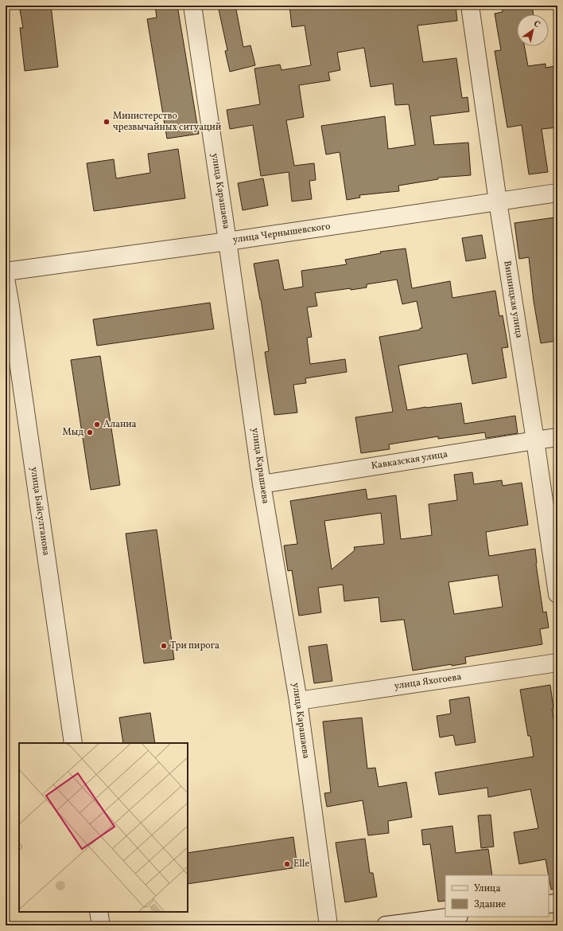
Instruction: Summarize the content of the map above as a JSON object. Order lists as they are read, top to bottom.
{
  "streets": {
    "street": [
      "улица Карашаева",
      "улица Чернышевского",
      "Винницкая улица",
      "Кавказская улица",
      "улица Байсултанова",
      "улица Яхогоева"
    ]
  },
  "crossings": [
    ["улица Карашаева", "улица Чернышевского"],
    ["улица Карашаева", "Кавказская улица"],
    ["улица Карашаева", "улица Яхогоева"],
    ["улица Чернышевского", "Винницкая улица"],
    ["Винницкая улица", "Кавказская улица"]
  ],
  "places": [
    "Министерство чрезвычайных ситуаций",
    "Аланиа",
    "Мыд",
    "Три пирога",
    "Elle"
  ],
  "legend": ["Улица", "Здание"],
  "north": "top right"
}
